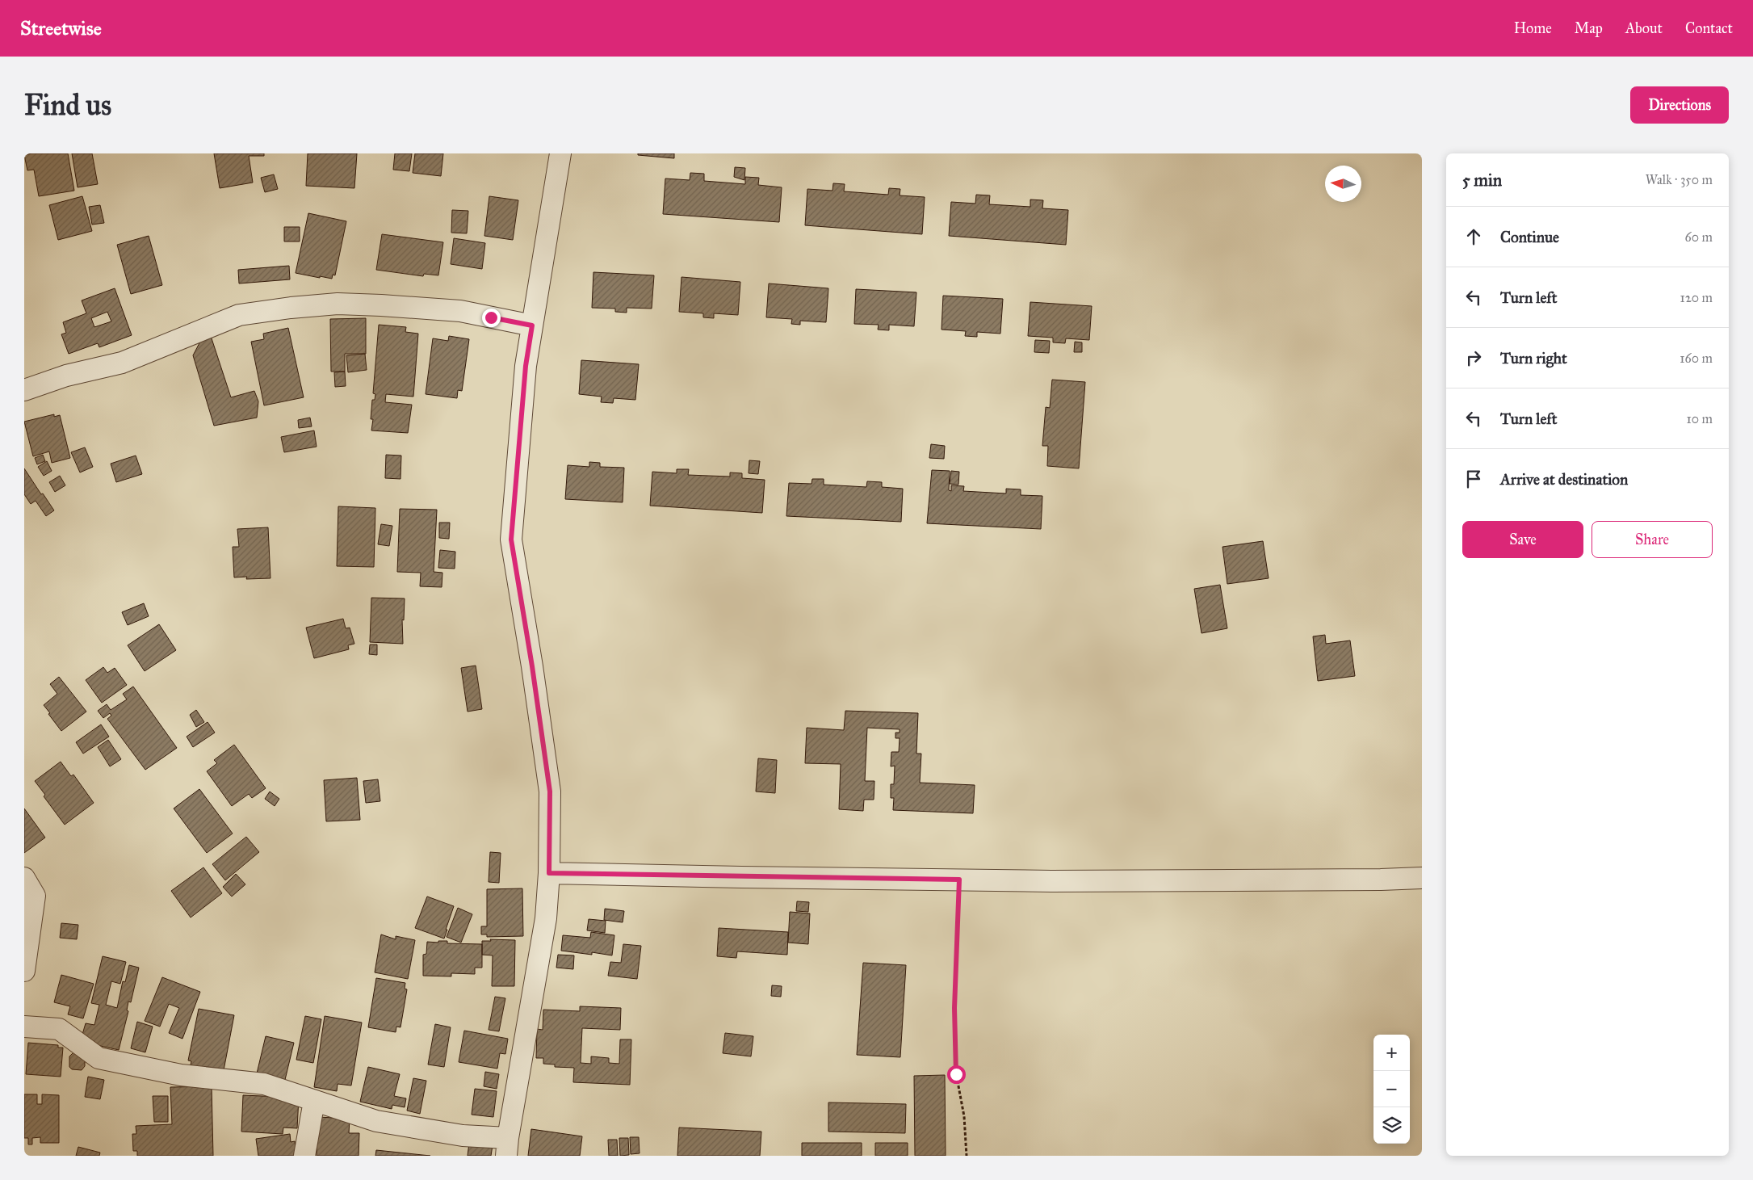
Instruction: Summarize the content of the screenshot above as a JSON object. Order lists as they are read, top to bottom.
{
  "north": "left",
  "page": {
    "header": "Streetwise",
    "nav": [
      "Home",
      "Map",
      "About",
      "Contact"
    ],
    "buttons": [
      "Directions",
      ["Save", "Share"]
    ],
    "title": "Find us",
    "heading": ["5 min", "Walk · 350 m"],
    "list": [
      ["Continue", "60 m"],
      ["Turn left", "120 m"],
      ["Turn right", "160 m"],
      ["Turn left", "10 m"],
      "Arrive at destination"
    ],
    "map_buttons": ["+", "−"]
  }
}
